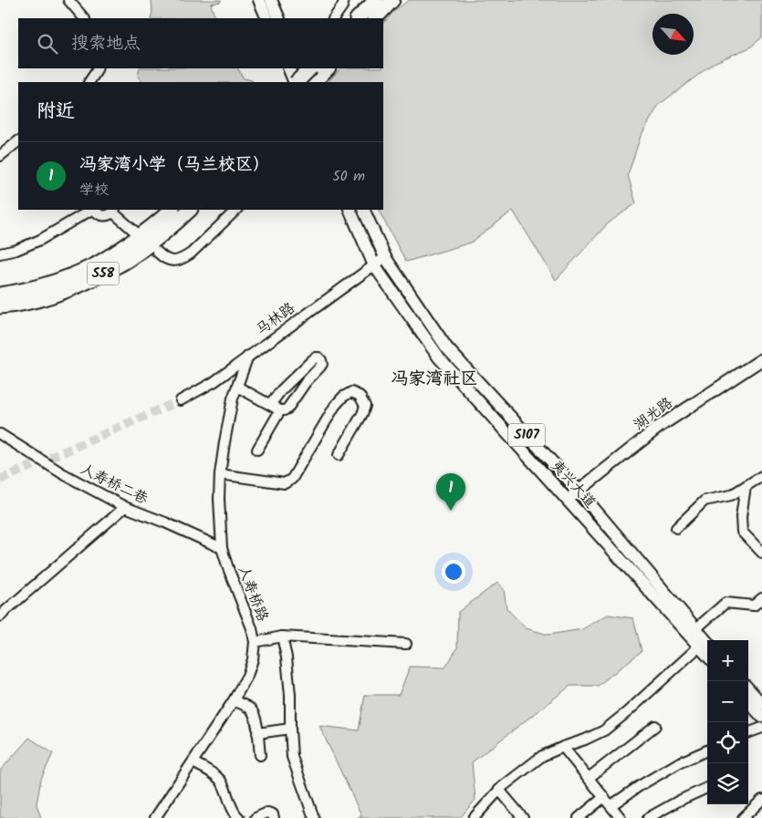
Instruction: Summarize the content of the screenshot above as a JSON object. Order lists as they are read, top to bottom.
{
  "streets": {
    "highway": ["S58"],
    "main road": ["湖光路", "S107", "夷兴大道"],
    "street": ["马林路", "人寿桥二巷", "人寿桥路"]
  },
  "crossings": [
    ["马林路", "夷兴大道"],
    ["马林路", "人寿桥路"],
    ["湖光路", "夷兴大道"],
    ["人寿桥二巷", "人寿桥路"]
  ],
  "districts": ["冯家湾社区"],
  "north": "bottom right",
  "page": {
    "search": "搜索地点",
    "heading": "附近",
    "list": [
      {
        "mark": "1",
        "name": "冯家湾小学（马兰校区）",
        "note": "学校",
        "value": "50 m"
      }
    ],
    "pins": "1",
    "map_buttons": ["+", "−"]
  }
}
